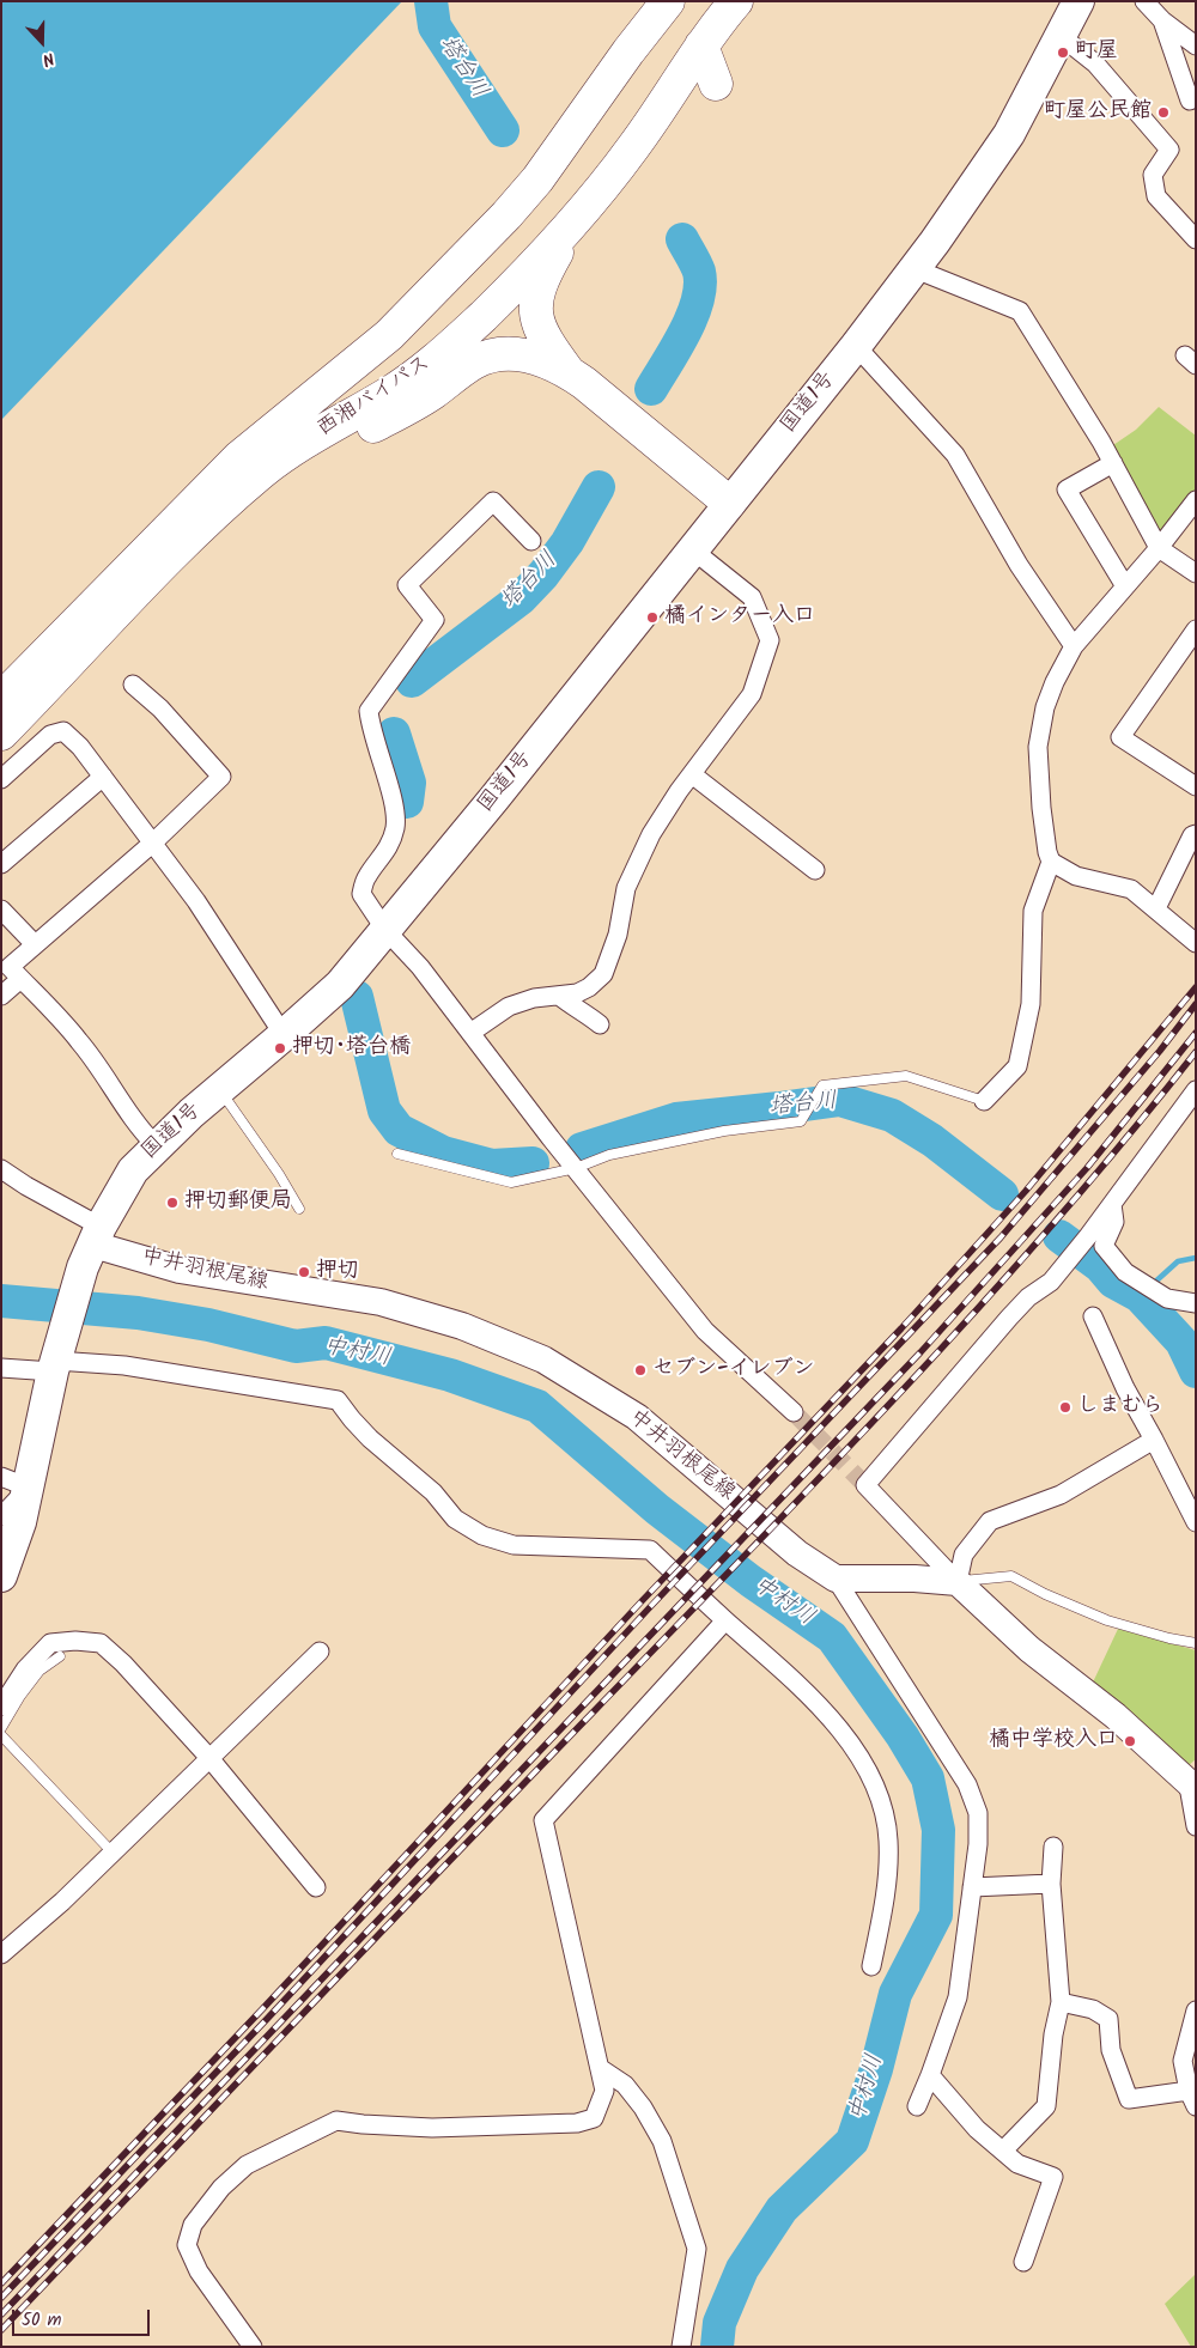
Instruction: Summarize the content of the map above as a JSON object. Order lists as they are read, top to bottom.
{
  "streets": {
    "highway": ["西湘バイパス", "国道1号"],
    "main road": ["中井羽根尾線"]
  },
  "crossings": [
    ["国道1号", "中井羽根尾線"]
  ],
  "water": ["塔台川", "中村川"],
  "places": [
    "町屋",
    "町屋公民館",
    "橘インター入口",
    "押切･塔台橋",
    "押切郵便局",
    "押切",
    "セブン-イレブン",
    "しまむら",
    "橘中学校入口"
  ],
  "scale_bar": "50 m",
  "north": "bottom"
}
